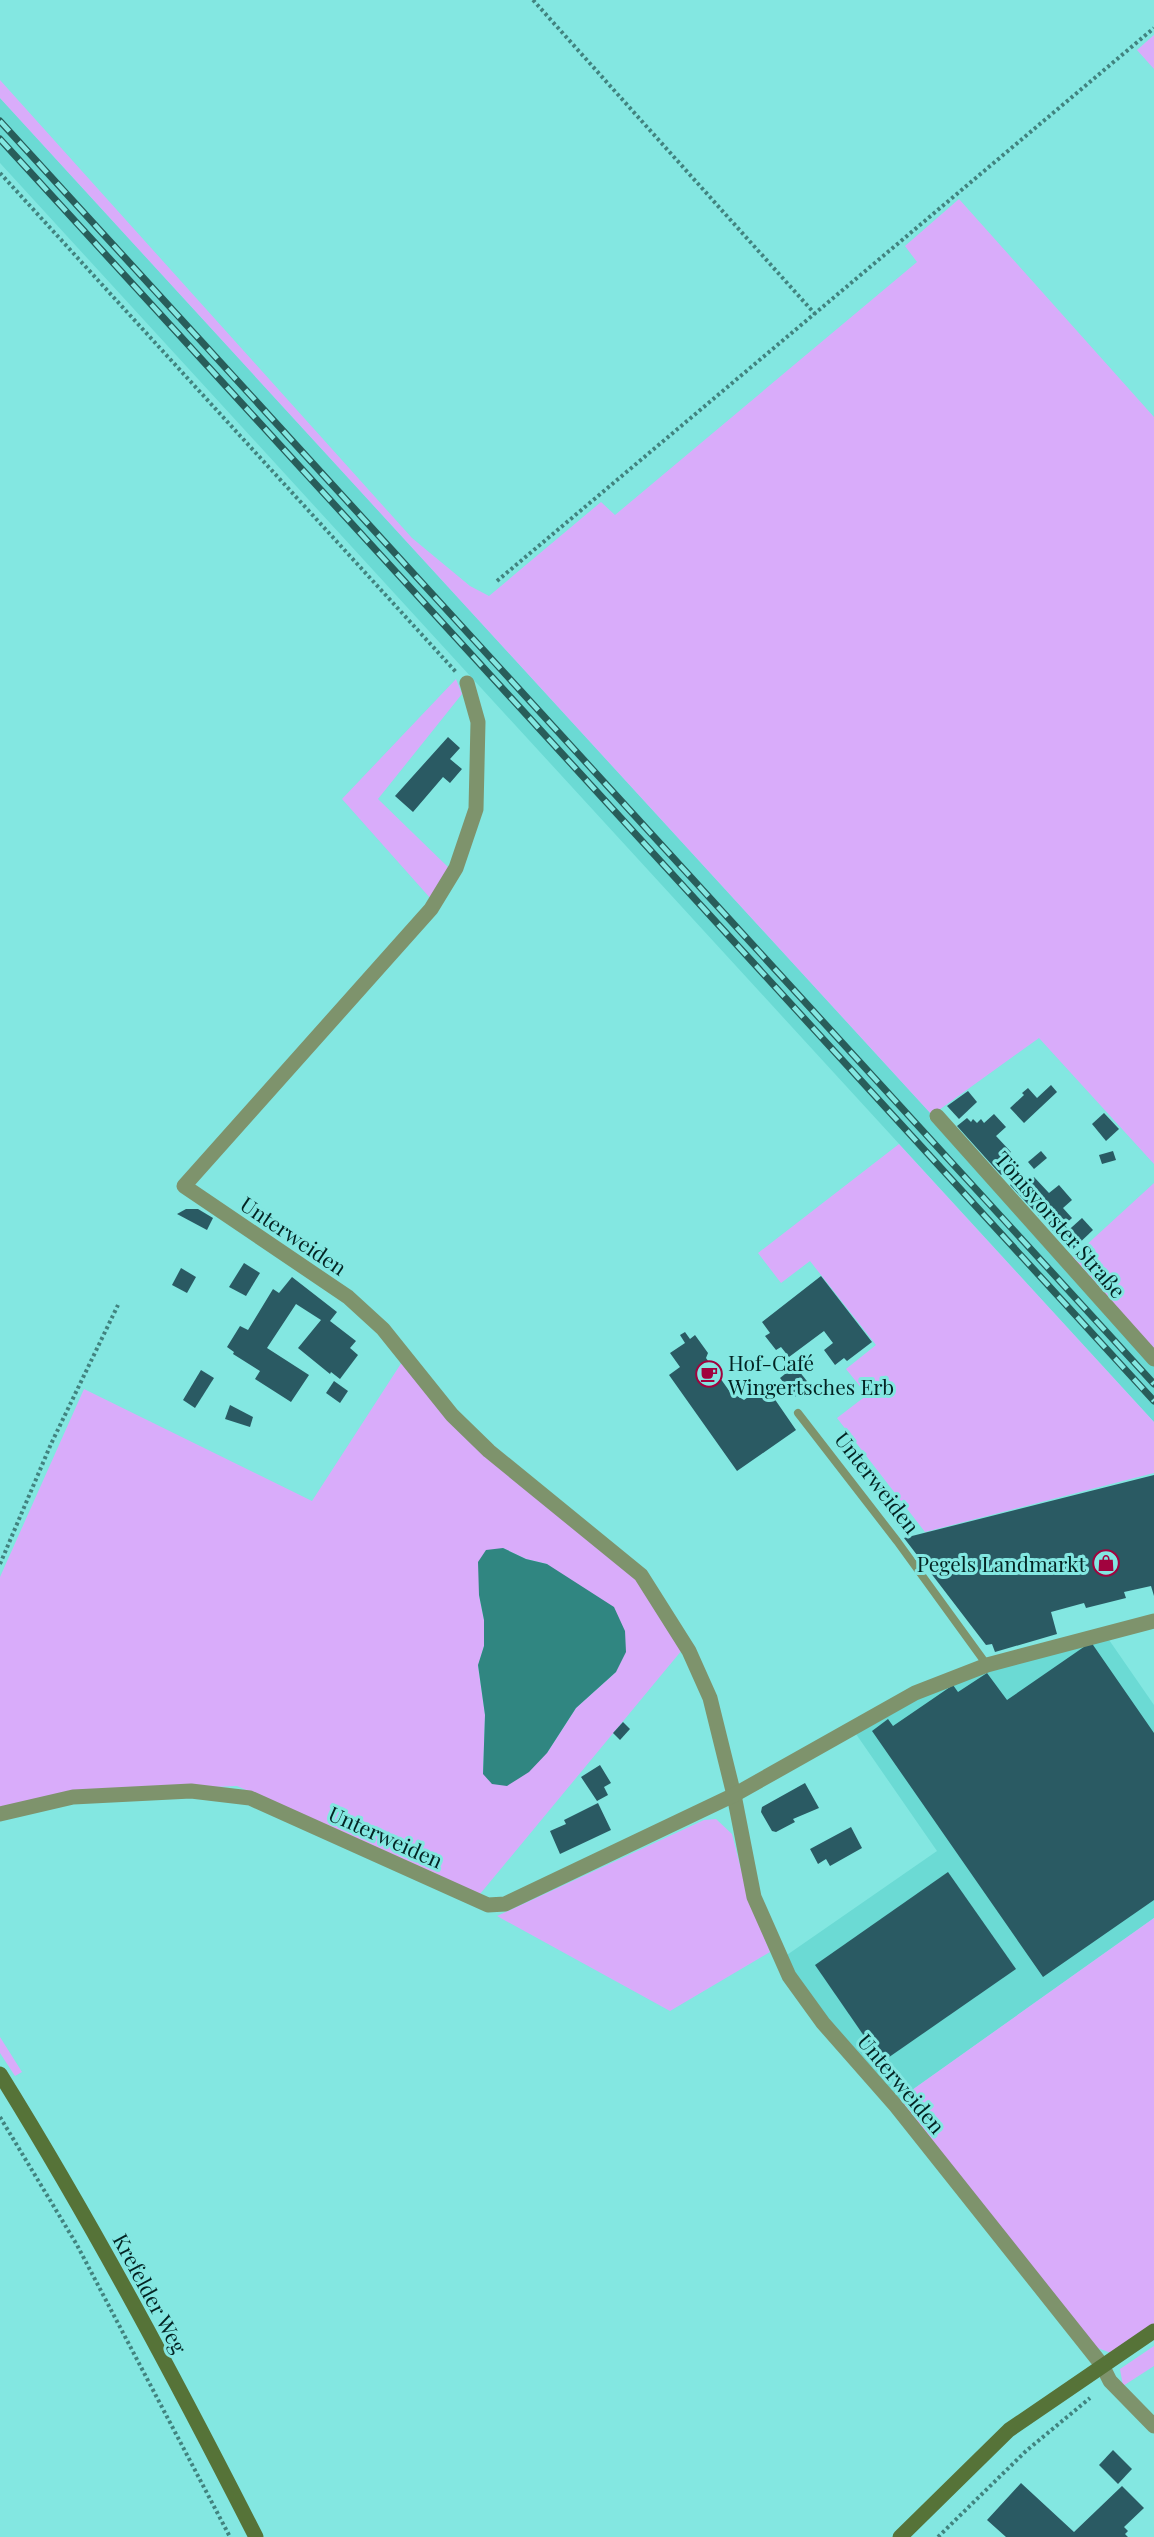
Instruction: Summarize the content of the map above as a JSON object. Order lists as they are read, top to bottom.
{
  "streets": {
    "street": ["Tönisvorster Straße", "Unterweiden", "Krefelder Weg"]
  },
  "places": {
    "cafe": ["Hof-Café Wingertsches Erb"],
    "shop": ["Pegels Landmarkt"]
  }
}
